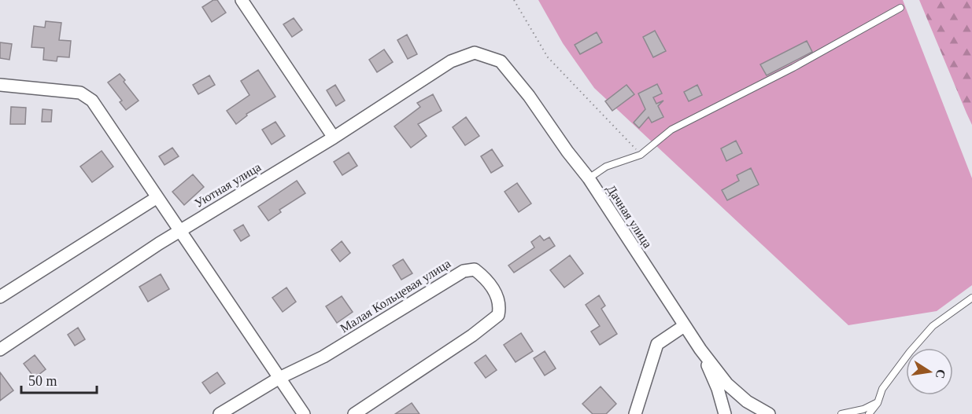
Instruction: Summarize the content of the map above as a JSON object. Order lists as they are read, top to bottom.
{
  "streets": {
    "street": ["Уютная улица", "Дачная улица", "Малая Кольцевая улица"]
  },
  "crossings": [
    ["Уютная улица", "Дачная улица"]
  ],
  "scale_bar": "50 m",
  "north": "right"
}
